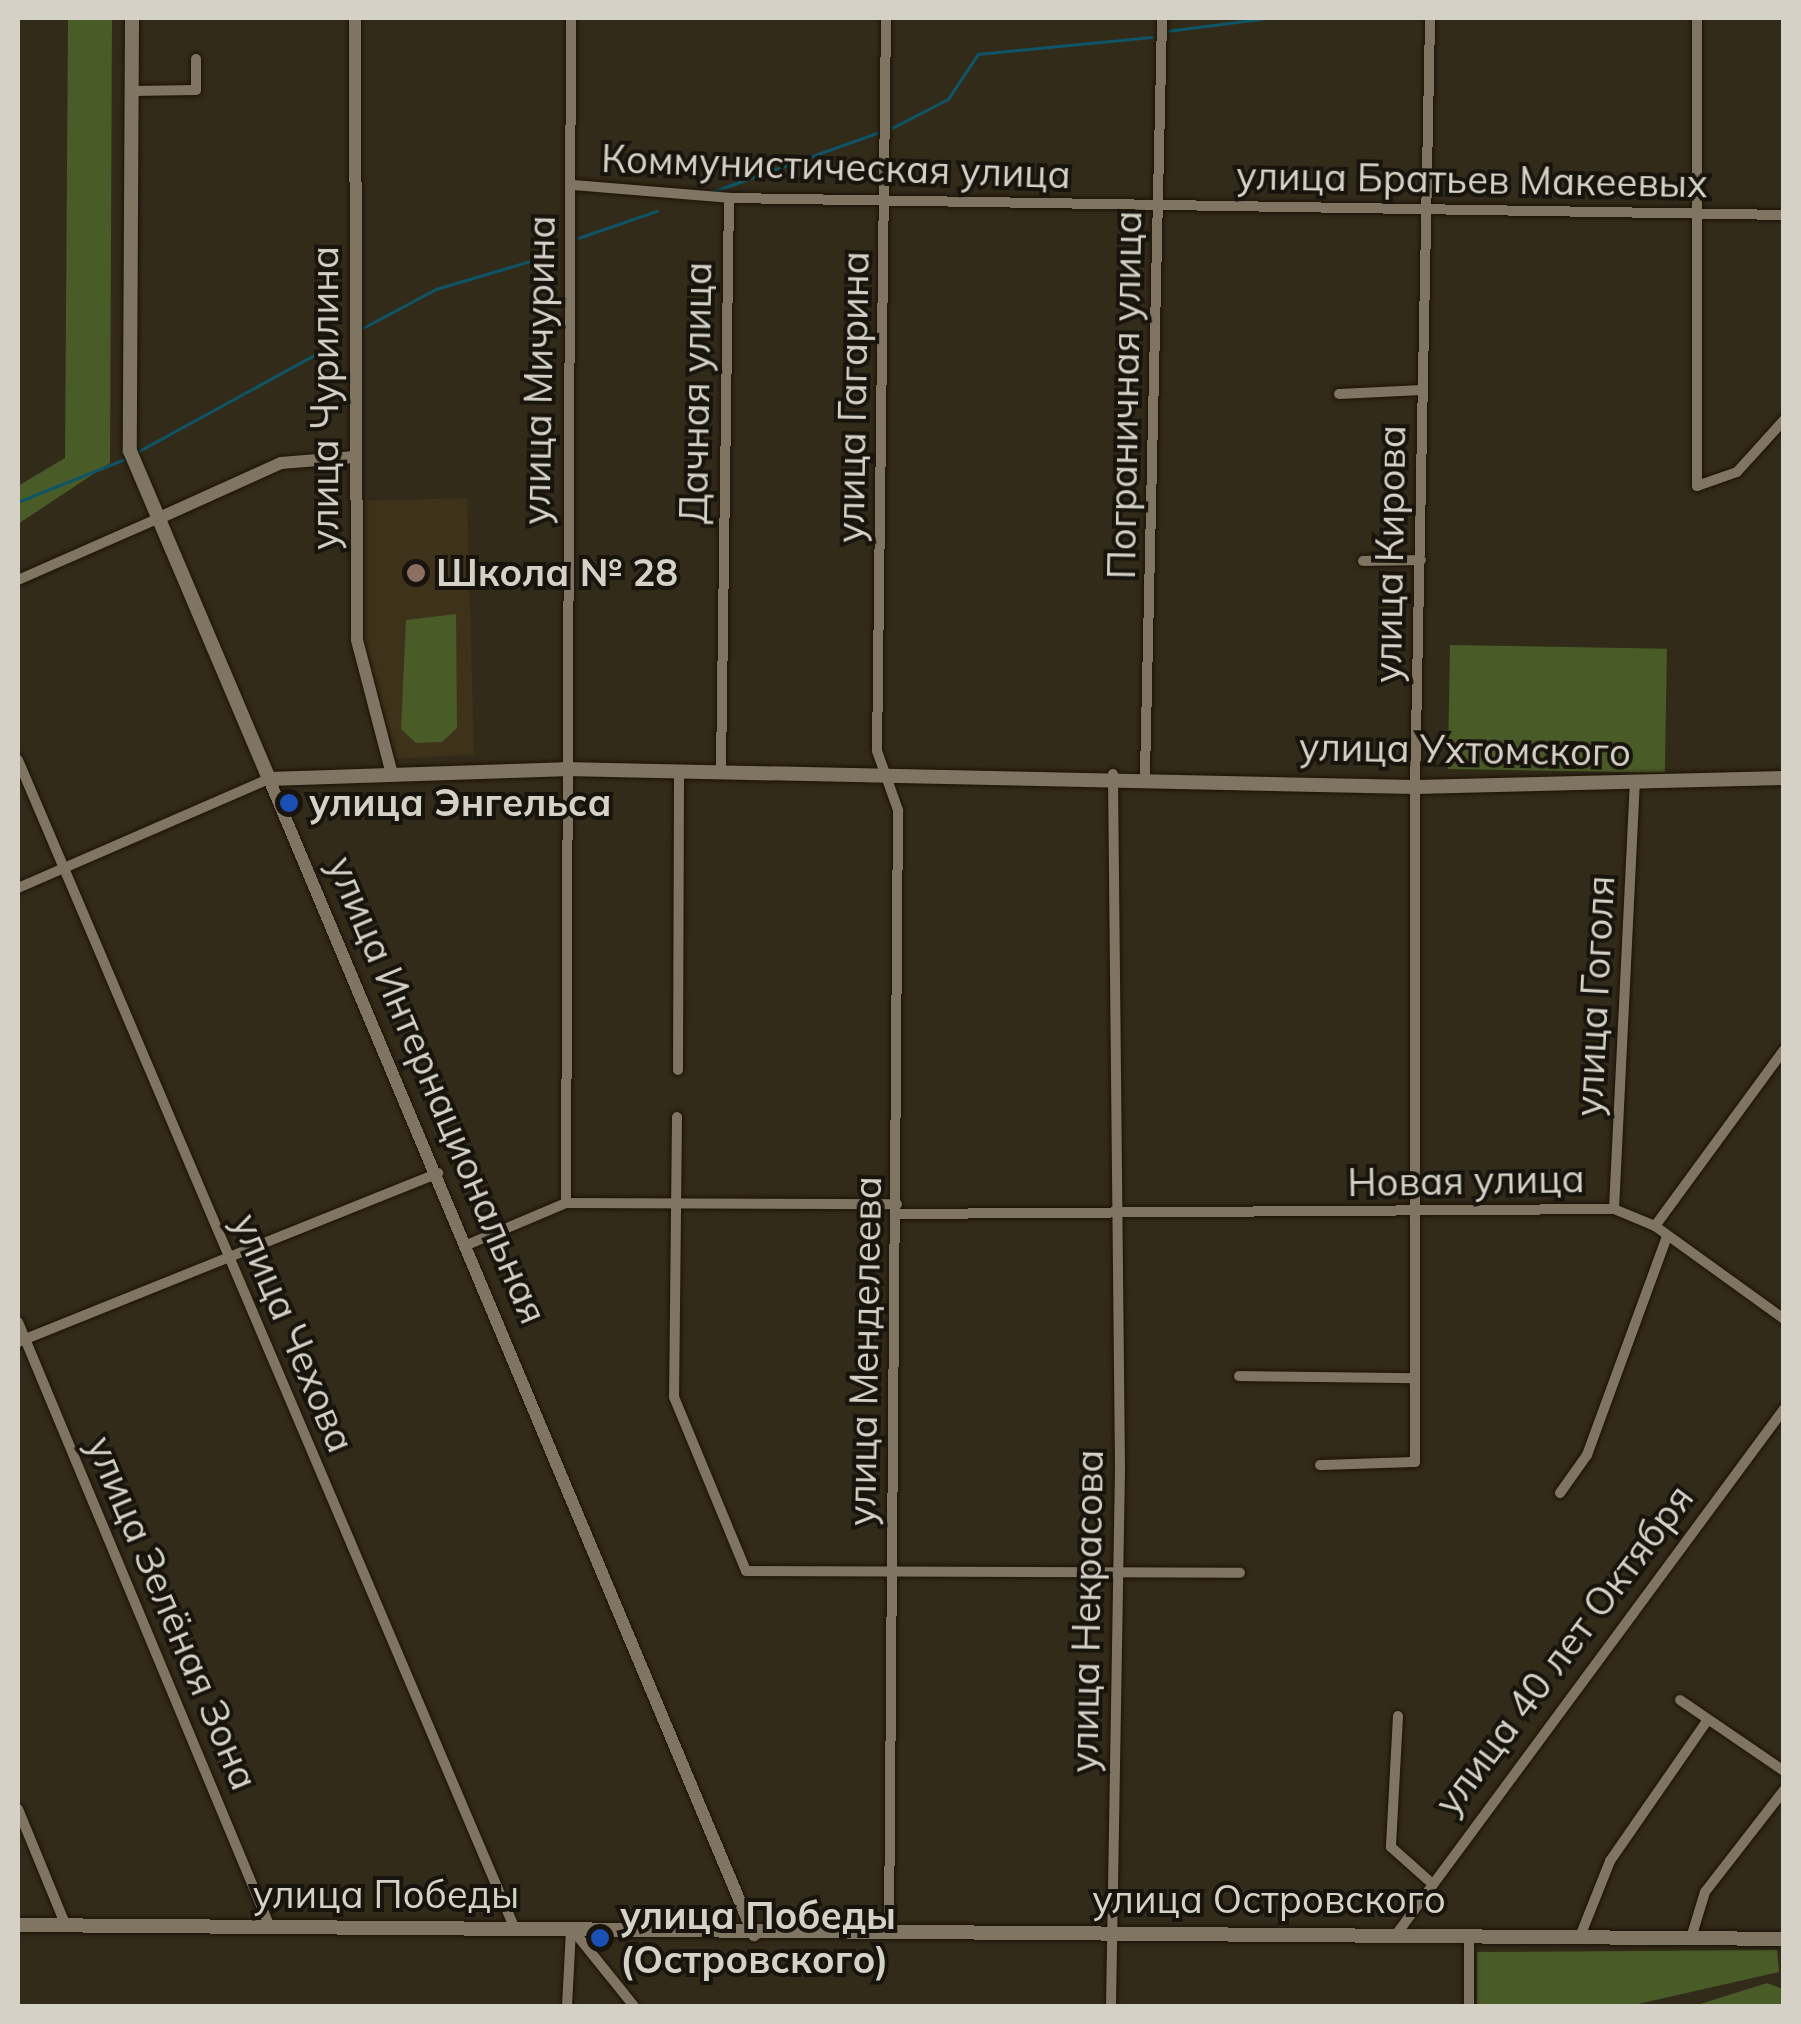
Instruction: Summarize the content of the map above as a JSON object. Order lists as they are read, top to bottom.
{
  "streets": {
    "main road": [
      "улица Ухтомского",
      "улица Интернациональная",
      "улица Победы",
      "улица Островского"
    ],
    "street": [
      "Коммунистическая улица",
      "улица Братьев Макеевых",
      "улица Мичурина",
      "Дачная улица",
      "Пограничная улица",
      "улица Гагарина",
      "улица Чурилина",
      "улица Кирова",
      "улица Гоголя",
      "Новая улица",
      "улица Чехова",
      "улица Менделеева",
      "улица Некрасова",
      "улица Зелёная Зона",
      "улица 40 лет Октября"
    ]
  },
  "crossings": [
    ["Коммунистическая улица", "улица Братьев Макеевых"],
    ["Коммунистическая улица", "улица Мичурина"],
    ["Коммунистическая улица", "Дачная улица"],
    ["Коммунистическая улица", "Пограничная улица"],
    ["Коммунистическая улица", "улица Гагарина"],
    ["улица Братьев Макеевых", "Пограничная улица"],
    ["улица Братьев Макеевых", "улица Кирова"],
    ["улица Мичурина", "Новая улица"],
    ["Пограничная улица", "улица Ухтомского"],
    ["улица Гагарина", "улица Менделеева"],
    ["улица Кирова", "улица Ухтомского"],
    ["улица Кирова", "Новая улица"],
    ["улица Ухтомского", "улица Гоголя"],
    ["улица Гоголя", "Новая улица"],
    ["улица Интернациональная", "улица Победы"],
    ["улица Интернациональная", "улица Островского"],
    ["Новая улица", "улица Менделеева"],
    ["Новая улица", "улица Некрасова"],
    ["улица Чехова", "улица Победы"],
    ["улица Менделеева", "улица Островского"],
    ["улица Некрасова", "улица Островского"],
    ["улица Зелёная Зона", "улица Победы"],
    ["улица 40 лет Октября", "улица Островского"],
    ["улица Победы", "улица Островского"]
  ],
  "places": ["Школа № 28", "улица Энгельса", "улица Победы (Островского)"]
}
